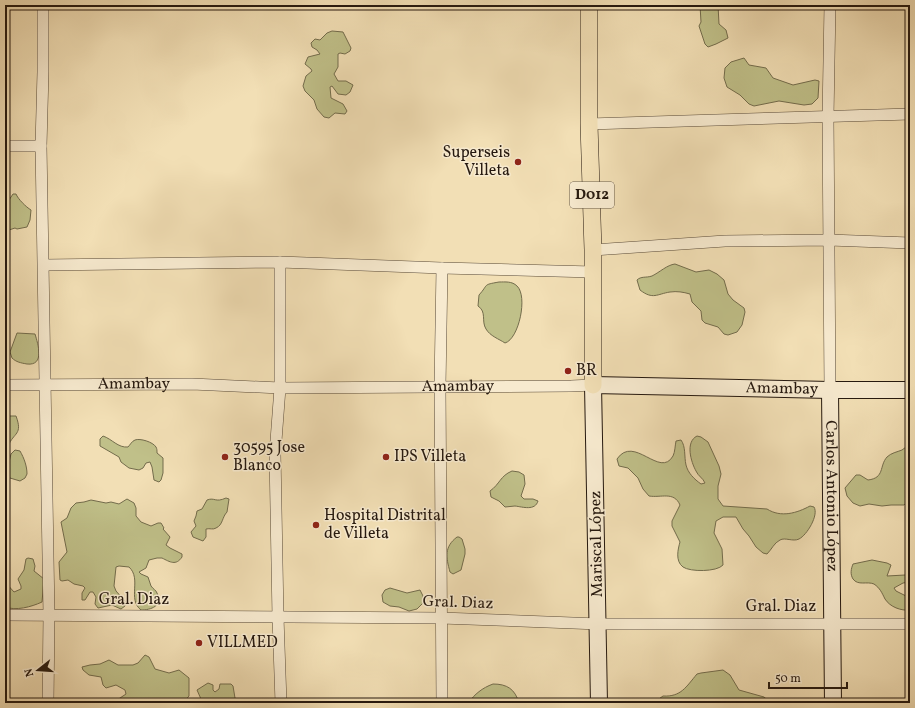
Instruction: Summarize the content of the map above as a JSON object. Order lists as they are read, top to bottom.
{
  "streets": {
    "main road": [
      "D012",
      "Amambay",
      "Carlos Antonio López",
      "Mariscal López"
    ],
    "street": ["Gral. Diaz"]
  },
  "crossings": [
    ["D012", "Amambay"],
    ["D012", "Mariscal López"],
    ["Amambay", "Carlos Antonio López"],
    ["Amambay", "Mariscal López"],
    ["Carlos Antonio López", "Gral. Diaz"],
    ["Mariscal López", "Gral. Diaz"]
  ],
  "places": [
    "Superseis Villeta",
    "BR",
    "30595 Jose Blanco",
    "IPS Villeta",
    "Hospital Distrital de Villeta",
    "VILLMED"
  ],
  "scale_bar": "50 m",
  "north": "left"
}
